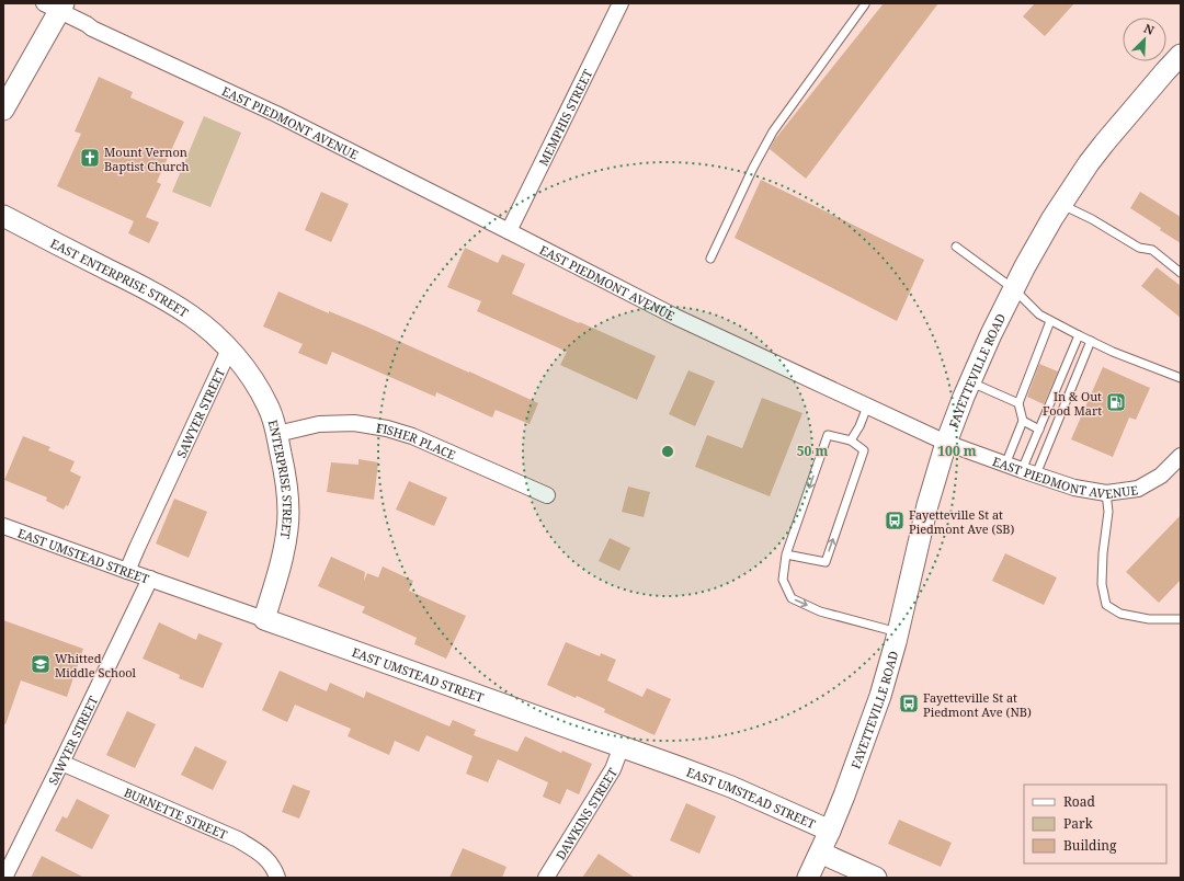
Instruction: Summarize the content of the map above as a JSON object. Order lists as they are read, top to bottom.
{
  "streets": {
    "street": [
      "MEMPHIS STREET",
      "EAST PIEDMONT AVENUE",
      "EAST ENTERPRISE STREET",
      "FAYETTEVILLE ROAD",
      "SAWYER STREET",
      "FISHER PLACE",
      "ENTERPRISE STREET",
      "EAST UMSTEAD STREET",
      "BURNETTE STREET",
      "DAWKINS STREET"
    ]
  },
  "crossings": [
    ["MEMPHIS STREET", "EAST PIEDMONT AVENUE"],
    ["EAST PIEDMONT AVENUE", "FAYETTEVILLE ROAD"],
    ["EAST ENTERPRISE STREET", "SAWYER STREET"],
    ["EAST ENTERPRISE STREET", "ENTERPRISE STREET"],
    ["FAYETTEVILLE ROAD", "EAST UMSTEAD STREET"],
    ["SAWYER STREET", "ENTERPRISE STREET"],
    ["SAWYER STREET", "EAST UMSTEAD STREET"],
    ["SAWYER STREET", "BURNETTE STREET"],
    ["FISHER PLACE", "ENTERPRISE STREET"],
    ["ENTERPRISE STREET", "EAST UMSTEAD STREET"],
    ["EAST UMSTEAD STREET", "DAWKINS STREET"]
  ],
  "places": {
    "church": ["Mount Vernon Baptist Church"],
    "fuel station": ["In & Out Food Mart"],
    "bus stop": ["Fayetteville St at Piedmont Ave (SB)", "Fayetteville St at Piedmont Ave (NB)"],
    "school or university": ["Whitted Middle School"]
  },
  "legend": ["Road", "Park", "Building"],
  "north": "top right",
  "rings": ["50 m", "100 m"]
}
